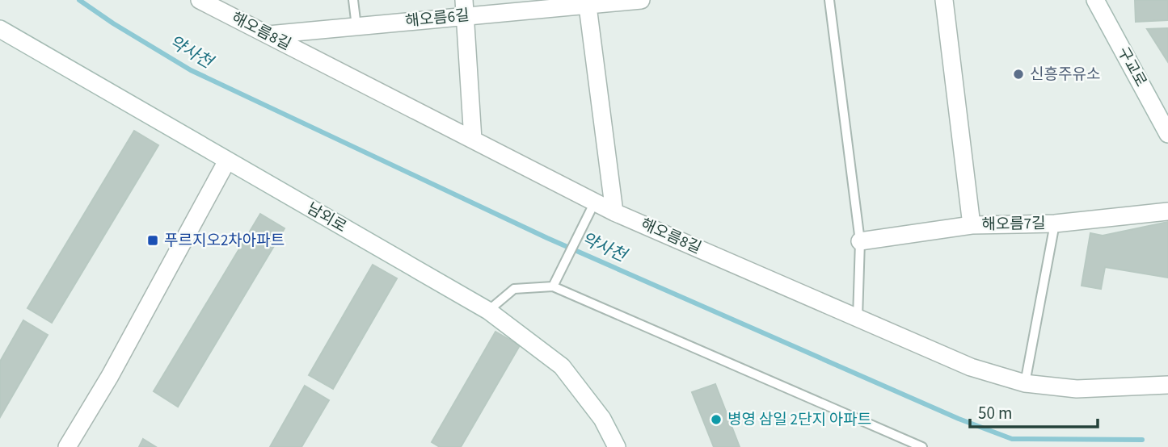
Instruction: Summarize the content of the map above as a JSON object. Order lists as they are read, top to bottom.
{
  "streets": {
    "street": [
      "해오름6길",
      "해오름8길",
      "구교로",
      "남외로",
      "해오름7길"
    ]
  },
  "crossings": [
    ["해오름6길", "해오름8길"]
  ],
  "water": ["약사천"],
  "places": {
    "other": ["신흥주유소", "병영 삼일 2단지 아파트"],
    "transit": ["푸르지오2차아파트"]
  },
  "scale_bar": "50 m"
}
